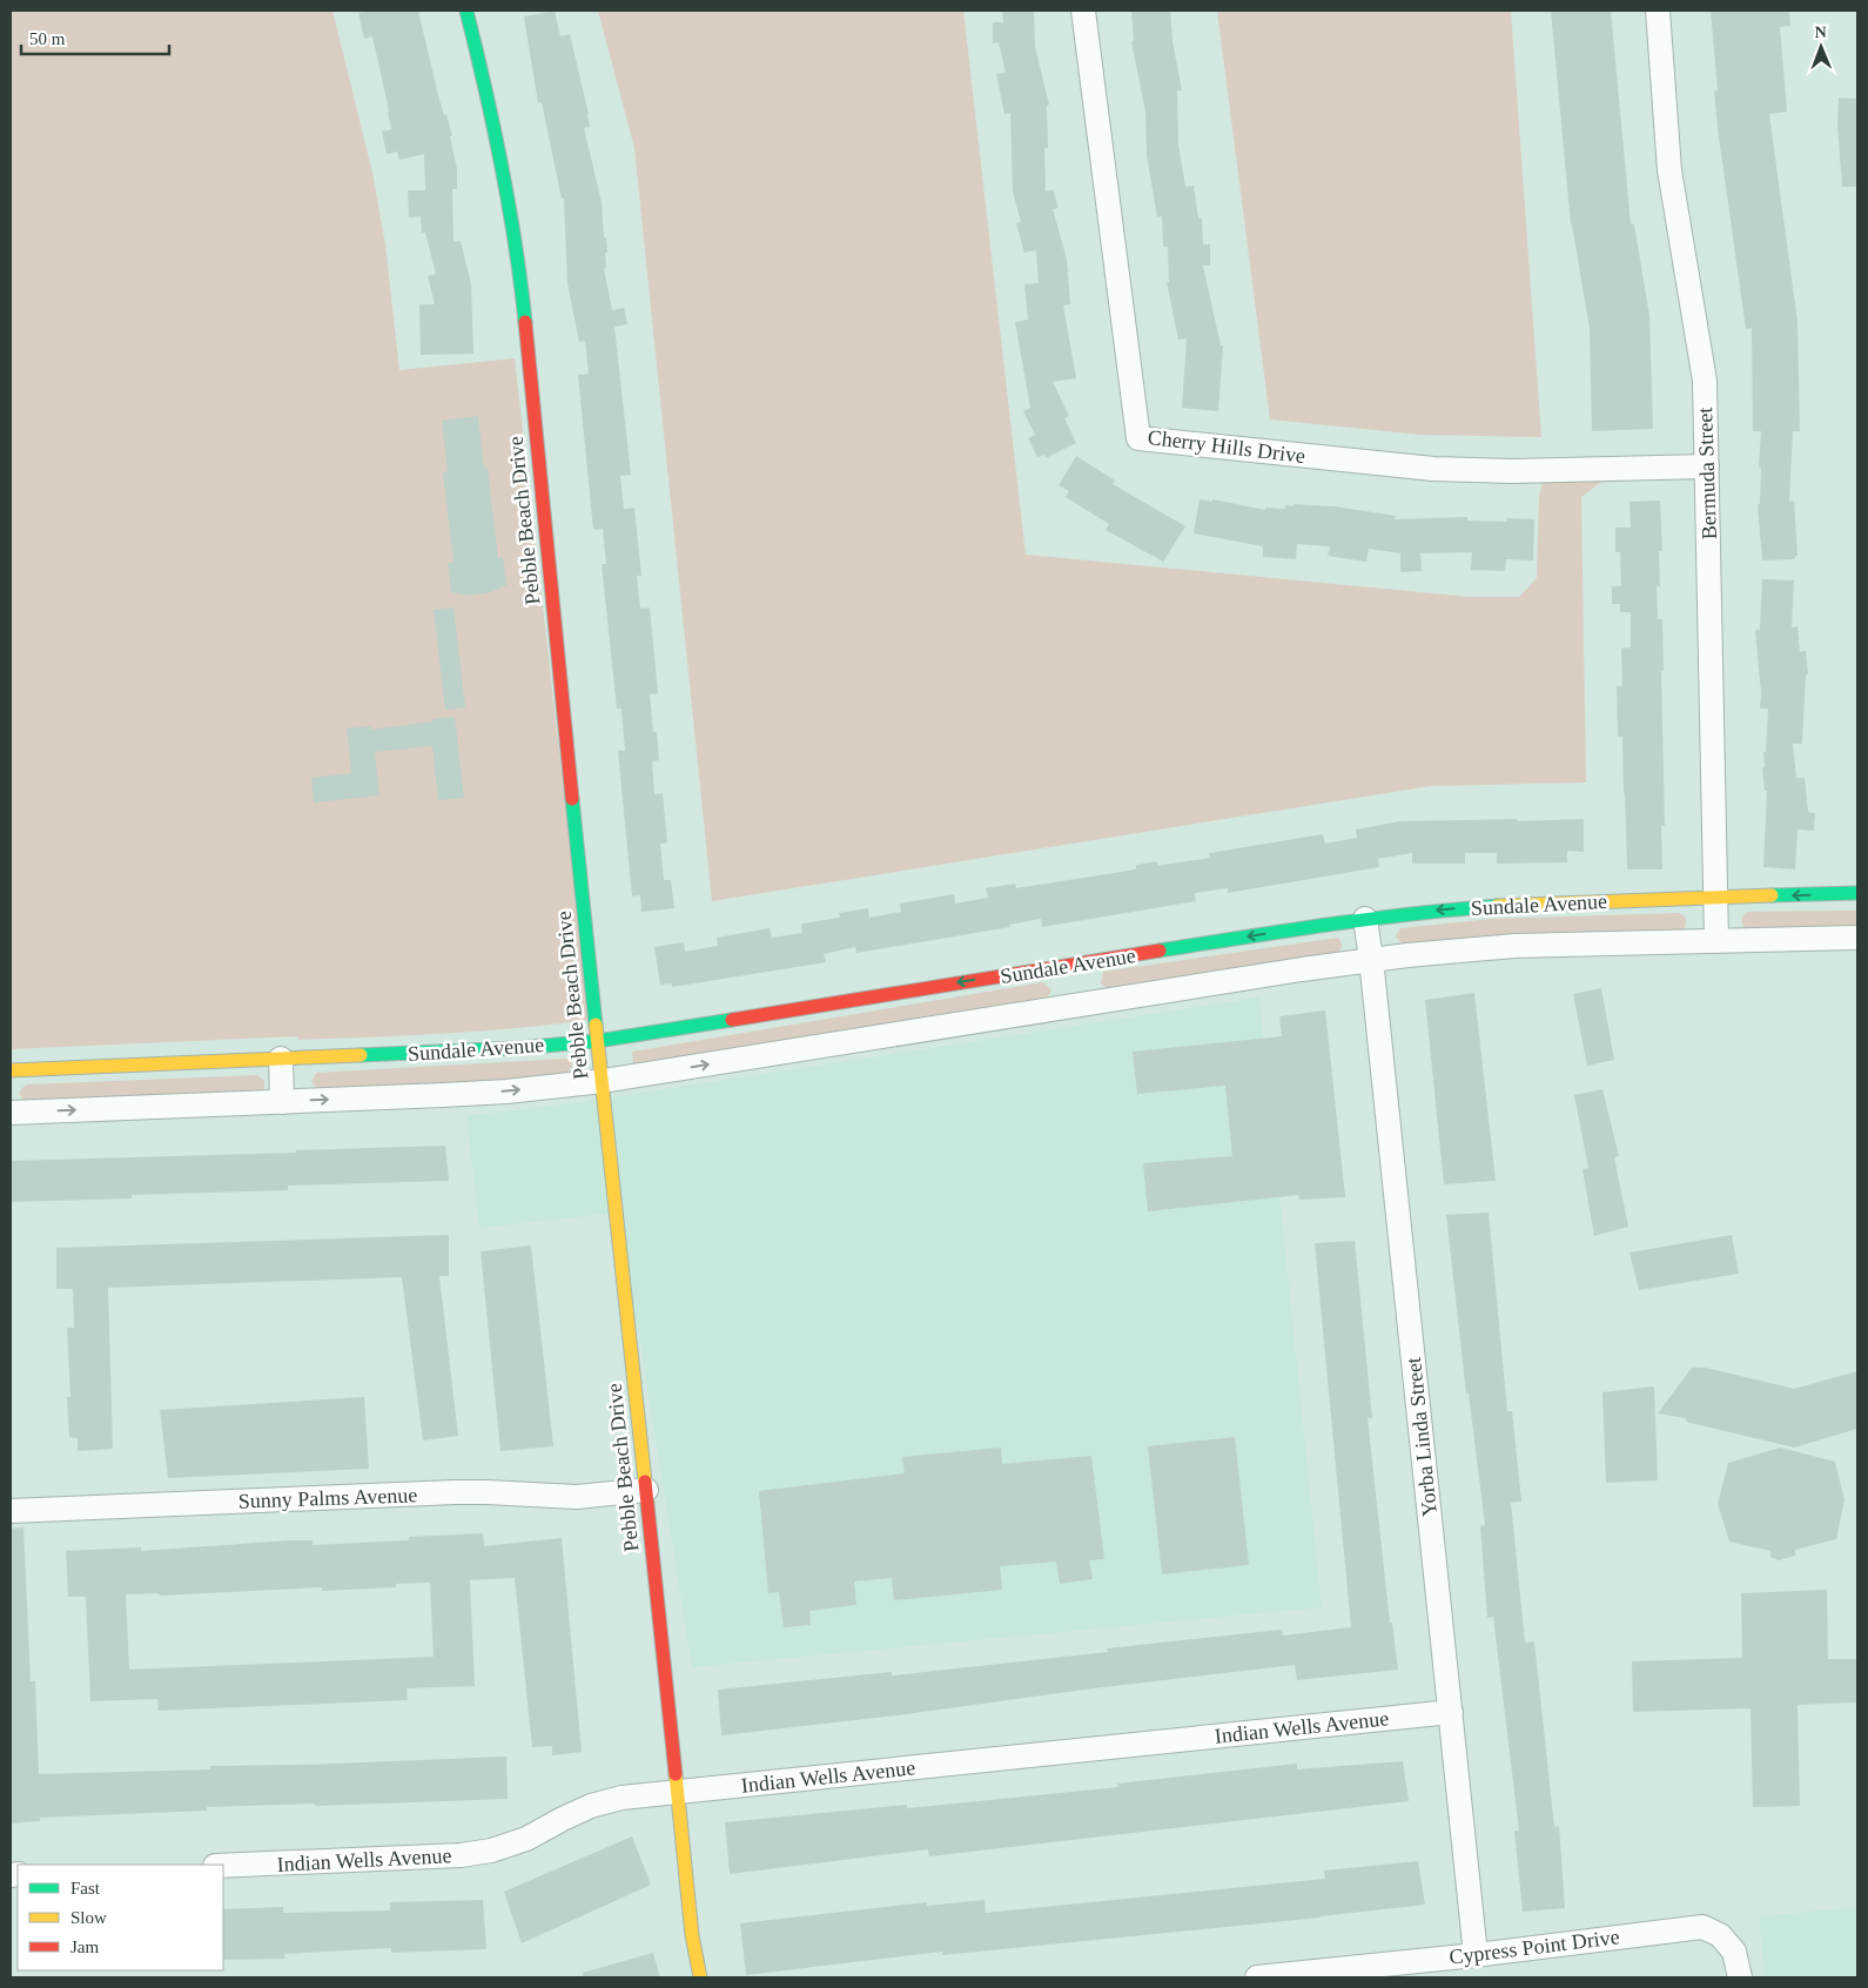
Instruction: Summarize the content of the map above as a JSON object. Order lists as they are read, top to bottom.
{
  "streets": {
    "street": [
      "Cherry Hills Drive",
      "Bermuda Street",
      "Pebble Beach Drive",
      "Sundale Avenue",
      "Yorba Linda Street",
      "Sunny Palms Avenue",
      "Indian Wells Avenue",
      "Cypress Point Drive"
    ]
  },
  "crossings": [
    ["Cherry Hills Drive", "Bermuda Street"],
    ["Bermuda Street", "Sundale Avenue"],
    ["Pebble Beach Drive", "Sundale Avenue"],
    ["Pebble Beach Drive", "Sunny Palms Avenue"],
    ["Pebble Beach Drive", "Indian Wells Avenue"],
    ["Sundale Avenue", "Yorba Linda Street"],
    ["Yorba Linda Street", "Indian Wells Avenue"],
    ["Yorba Linda Street", "Cypress Point Drive"]
  ],
  "legend": ["Fast", "Slow", "Jam"],
  "scale_bar": "50 m",
  "north": "top"
}
